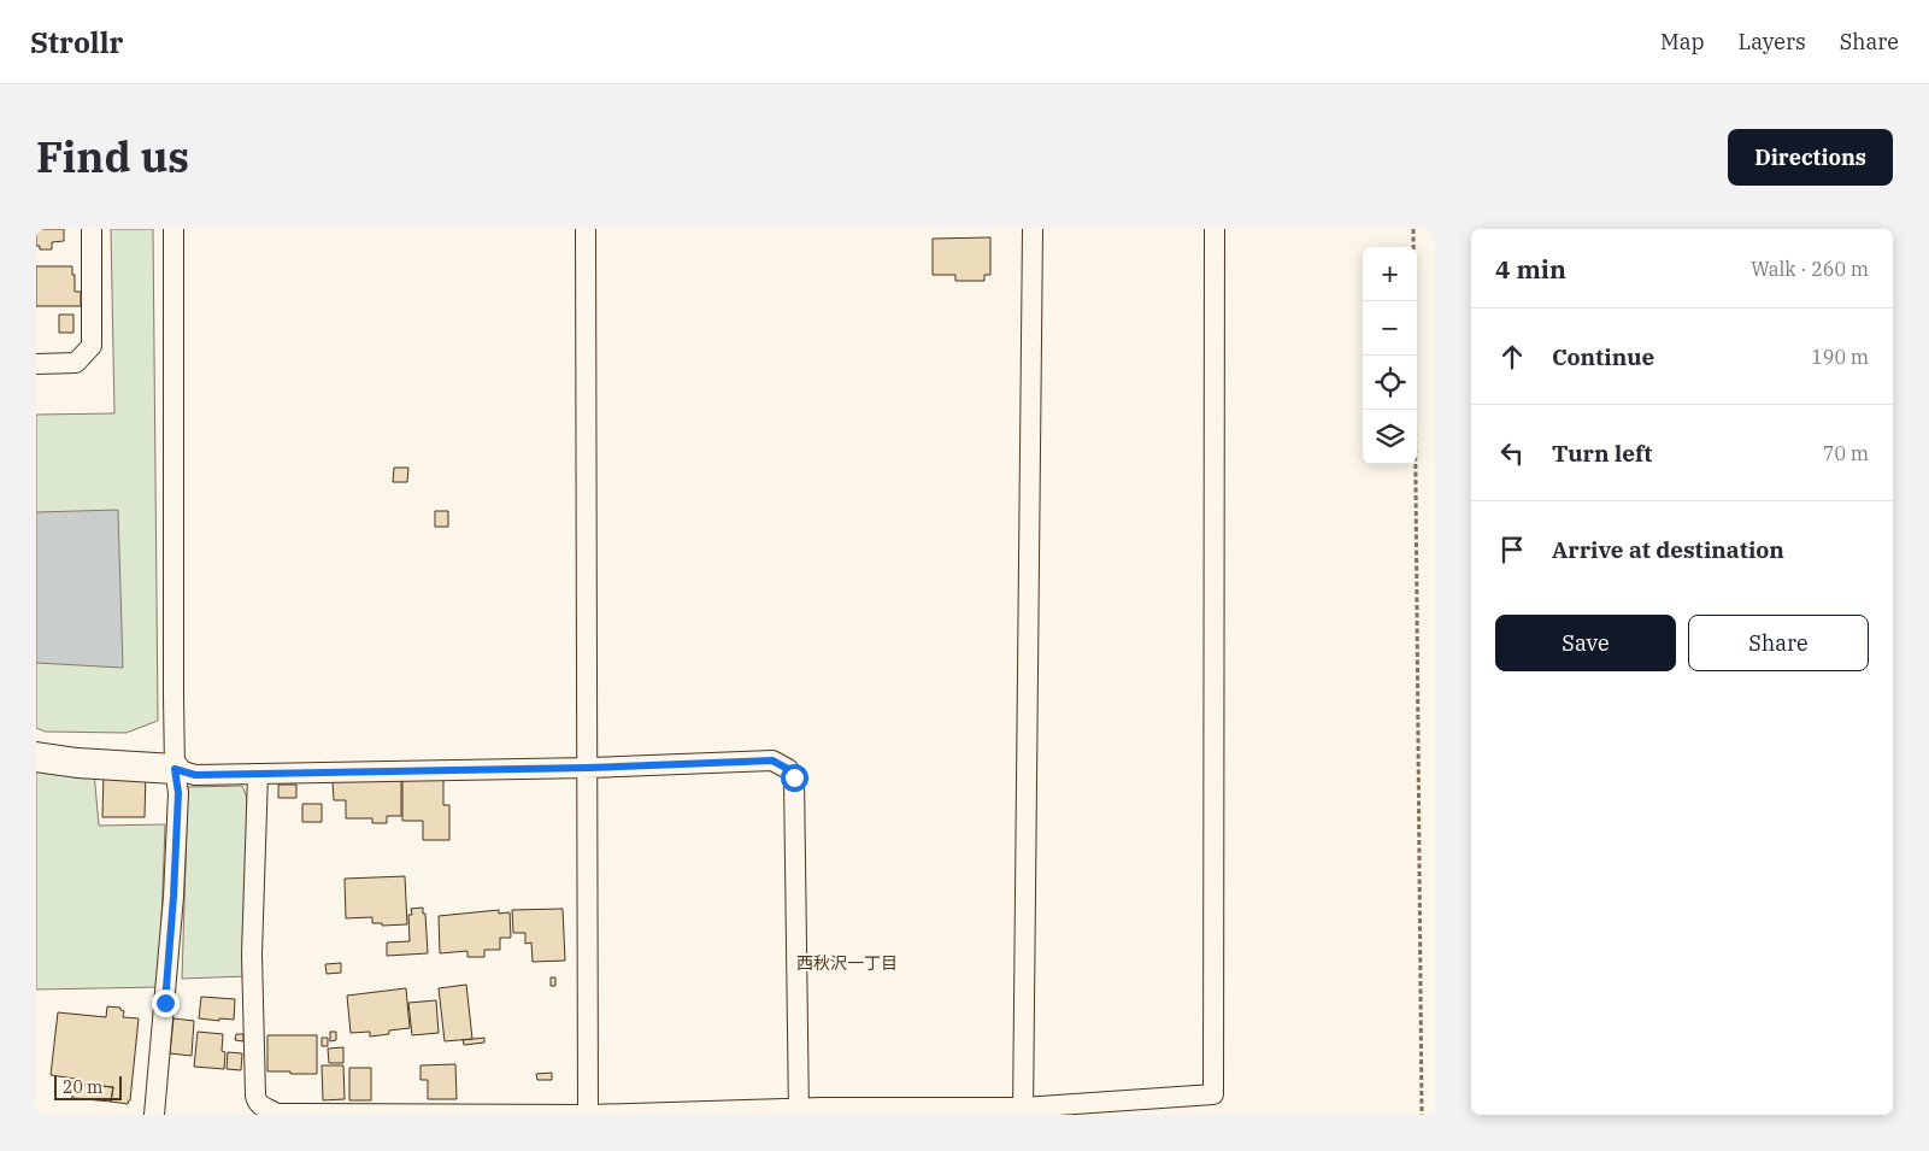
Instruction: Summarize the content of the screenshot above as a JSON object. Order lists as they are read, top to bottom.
{
  "districts": ["西秋沢一丁目"],
  "scale_bar": "20 m",
  "page": {
    "header": "Strollr",
    "nav": ["Map", "Layers", "Share"],
    "title": "Find us",
    "buttons": [
      "Directions",
      ["Save", "Share"]
    ],
    "heading": ["4 min", "Walk · 260 m"],
    "map_buttons": ["+", "−"],
    "list": [
      ["Continue", "190 m"],
      ["Turn left", "70 m"],
      "Arrive at destination"
    ],
    "scale": "20 m"
  }
}
